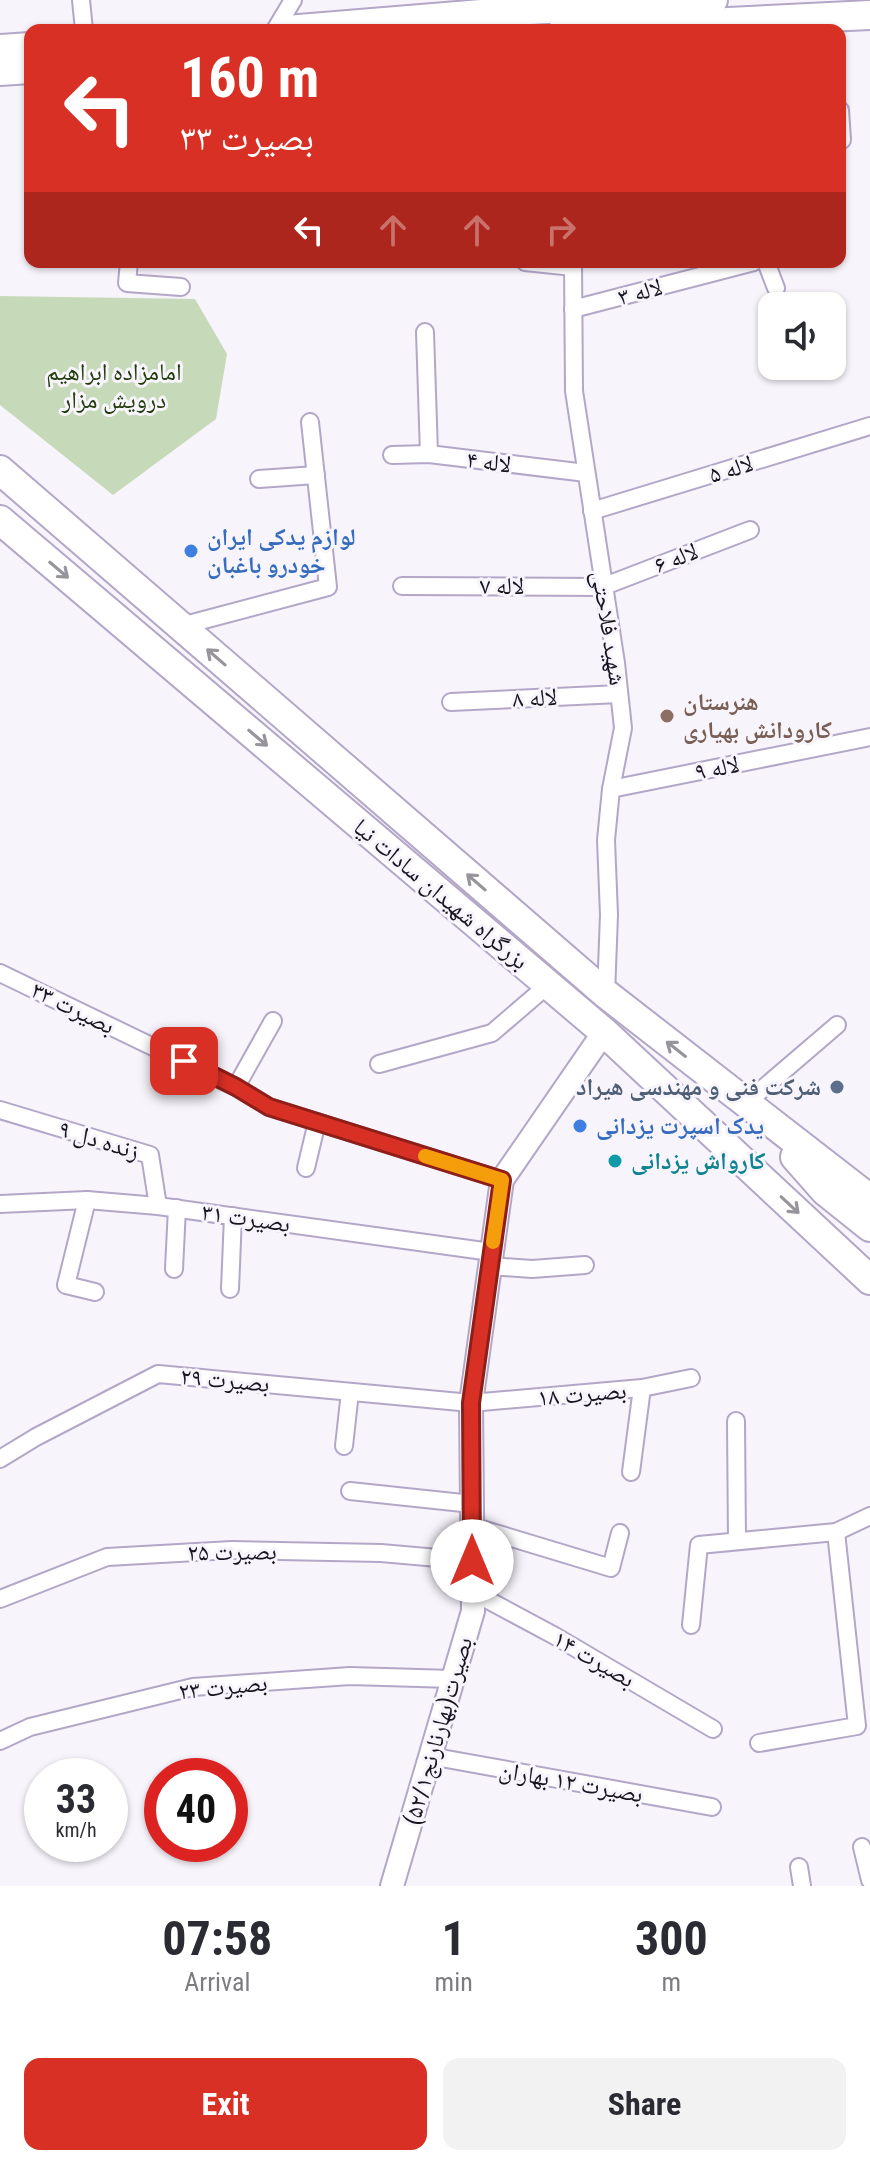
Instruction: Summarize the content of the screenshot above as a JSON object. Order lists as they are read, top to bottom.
{
  "streets": {
    "highway": ["بزرگراه شهیدان سادات نیا"],
    "street": [
      "لاله ۳",
      "لاله ۴",
      "لاله ۵",
      "لاله ۶",
      "لاله ۷",
      "شهید فلاحتی",
      "لاله ۸",
      "لاله ۹",
      "بصیرت ۳۳",
      "زنده دل ۹",
      "بصیرت ۳۱",
      "بصیرت ۲۹",
      "بصیرت ۱۸",
      "بصیرت ۲۵",
      "بصیرت ۱۴",
      "بصیرت ۲۳",
      "بصیرت(بهارنارنج۵۲/۱)",
      "بصیرت ۱۲ بهاران"
    ]
  },
  "crossings": [
    ["لاله ۳", "شهید فلاحتی"],
    ["لاله ۴", "شهید فلاحتی"],
    ["لاله ۵", "شهید فلاحتی"],
    ["لاله ۶", "لاله ۷"],
    ["لاله ۶", "شهید فلاحتی"],
    ["لاله ۷", "شهید فلاحتی"],
    ["شهید فلاحتی", "لاله ۸"],
    ["شهید فلاحتی", "لاله ۹"],
    ["شهید فلاحتی", "بزرگراه شهیدان سادات نیا"],
    ["بزرگراه شهیدان سادات نیا", "بصیرت(بهارنارنج۵۲/۱)"],
    ["بصیرت ۳۳", "بصیرت(بهارنارنج۵۲/۱)"],
    ["زنده دل ۹", "بصیرت ۳۱"],
    ["بصیرت ۳۱", "بصیرت(بهارنارنج۵۲/۱)"],
    ["بصیرت ۲۹", "بصیرت ۱۸"],
    ["بصیرت ۲۹", "بصیرت(بهارنارنج۵۲/۱)"],
    ["بصیرت ۱۸", "بصیرت(بهارنارنج۵۲/۱)"],
    ["بصیرت ۲۵", "بصیرت(بهارنارنج۵۲/۱)"],
    ["بصیرت ۱۴", "بصیرت(بهارنارنج۵۲/۱)"],
    ["بصیرت ۲۳", "بصیرت(بهارنارنج۵۲/۱)"],
    ["بصیرت(بهارنارنج۵۲/۱)", "بصیرت ۱۲ بهاران"]
  ],
  "parks": ["امامزاده ابراهیم درویش مزار"],
  "places": [
    "لوازم یدکی ایران خودرو باغبان",
    "هنرستان کارودانش بهیاری",
    "شرکت فنی و مهندسی هیراد",
    "یدک اسپرت یزدانی",
    "کارواش یزدانی"
  ],
  "page": {
    "turn": ["160 m", "بصیرت ۳۳"],
    "speed": "33 km/h",
    "limit": "40",
    "eta": [
      "07:58",
      "Arrival",
      "1",
      "min",
      "300",
      "m"
    ],
    "buttons": ["Exit", "Share"]
  }
}
